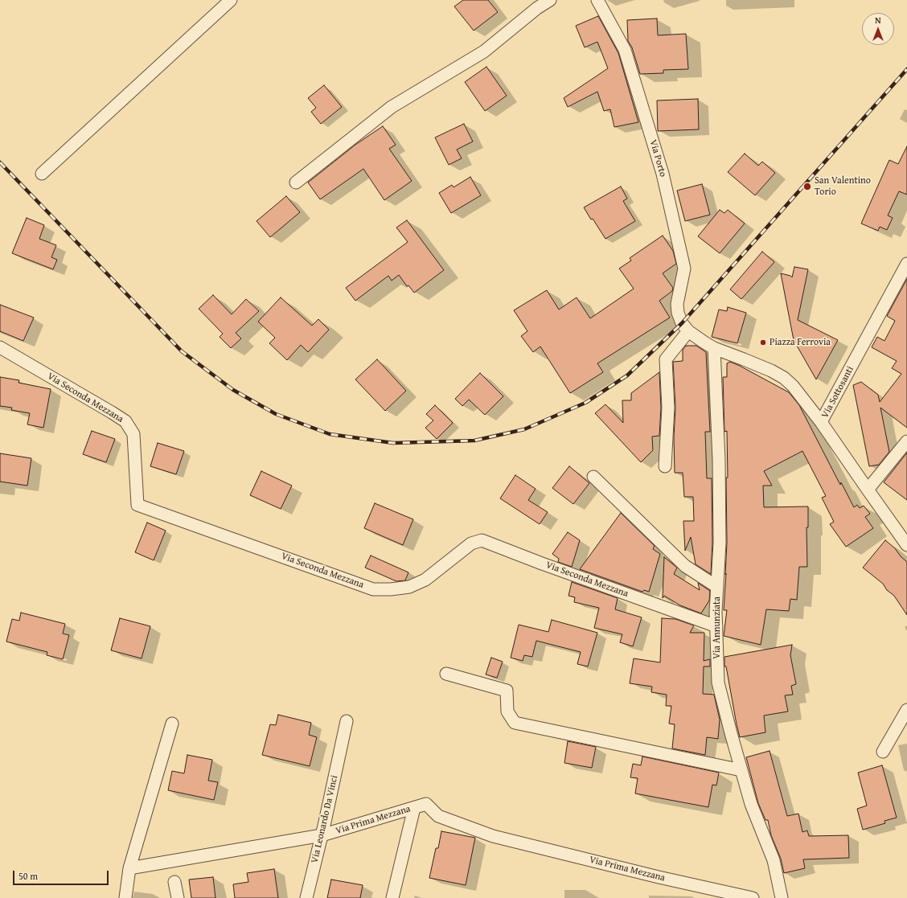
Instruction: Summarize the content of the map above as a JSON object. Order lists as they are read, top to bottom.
{
  "streets": {
    "street": [
      "Via Porto",
      "Via Sottosanti",
      "Via Seconda Mezzana",
      "Via Annunziata",
      "Via Leonardo Da Vinci",
      "Via Prima Mezzana"
    ]
  },
  "crossings": [
    ["Via Seconda Mezzana", "Via Annunziata"],
    ["Via Leonardo Da Vinci", "Via Prima Mezzana"]
  ],
  "places": ["San Valentino Torio", "Piazza Ferrovia"],
  "scale_bar": "50 m",
  "north": "top"
}
